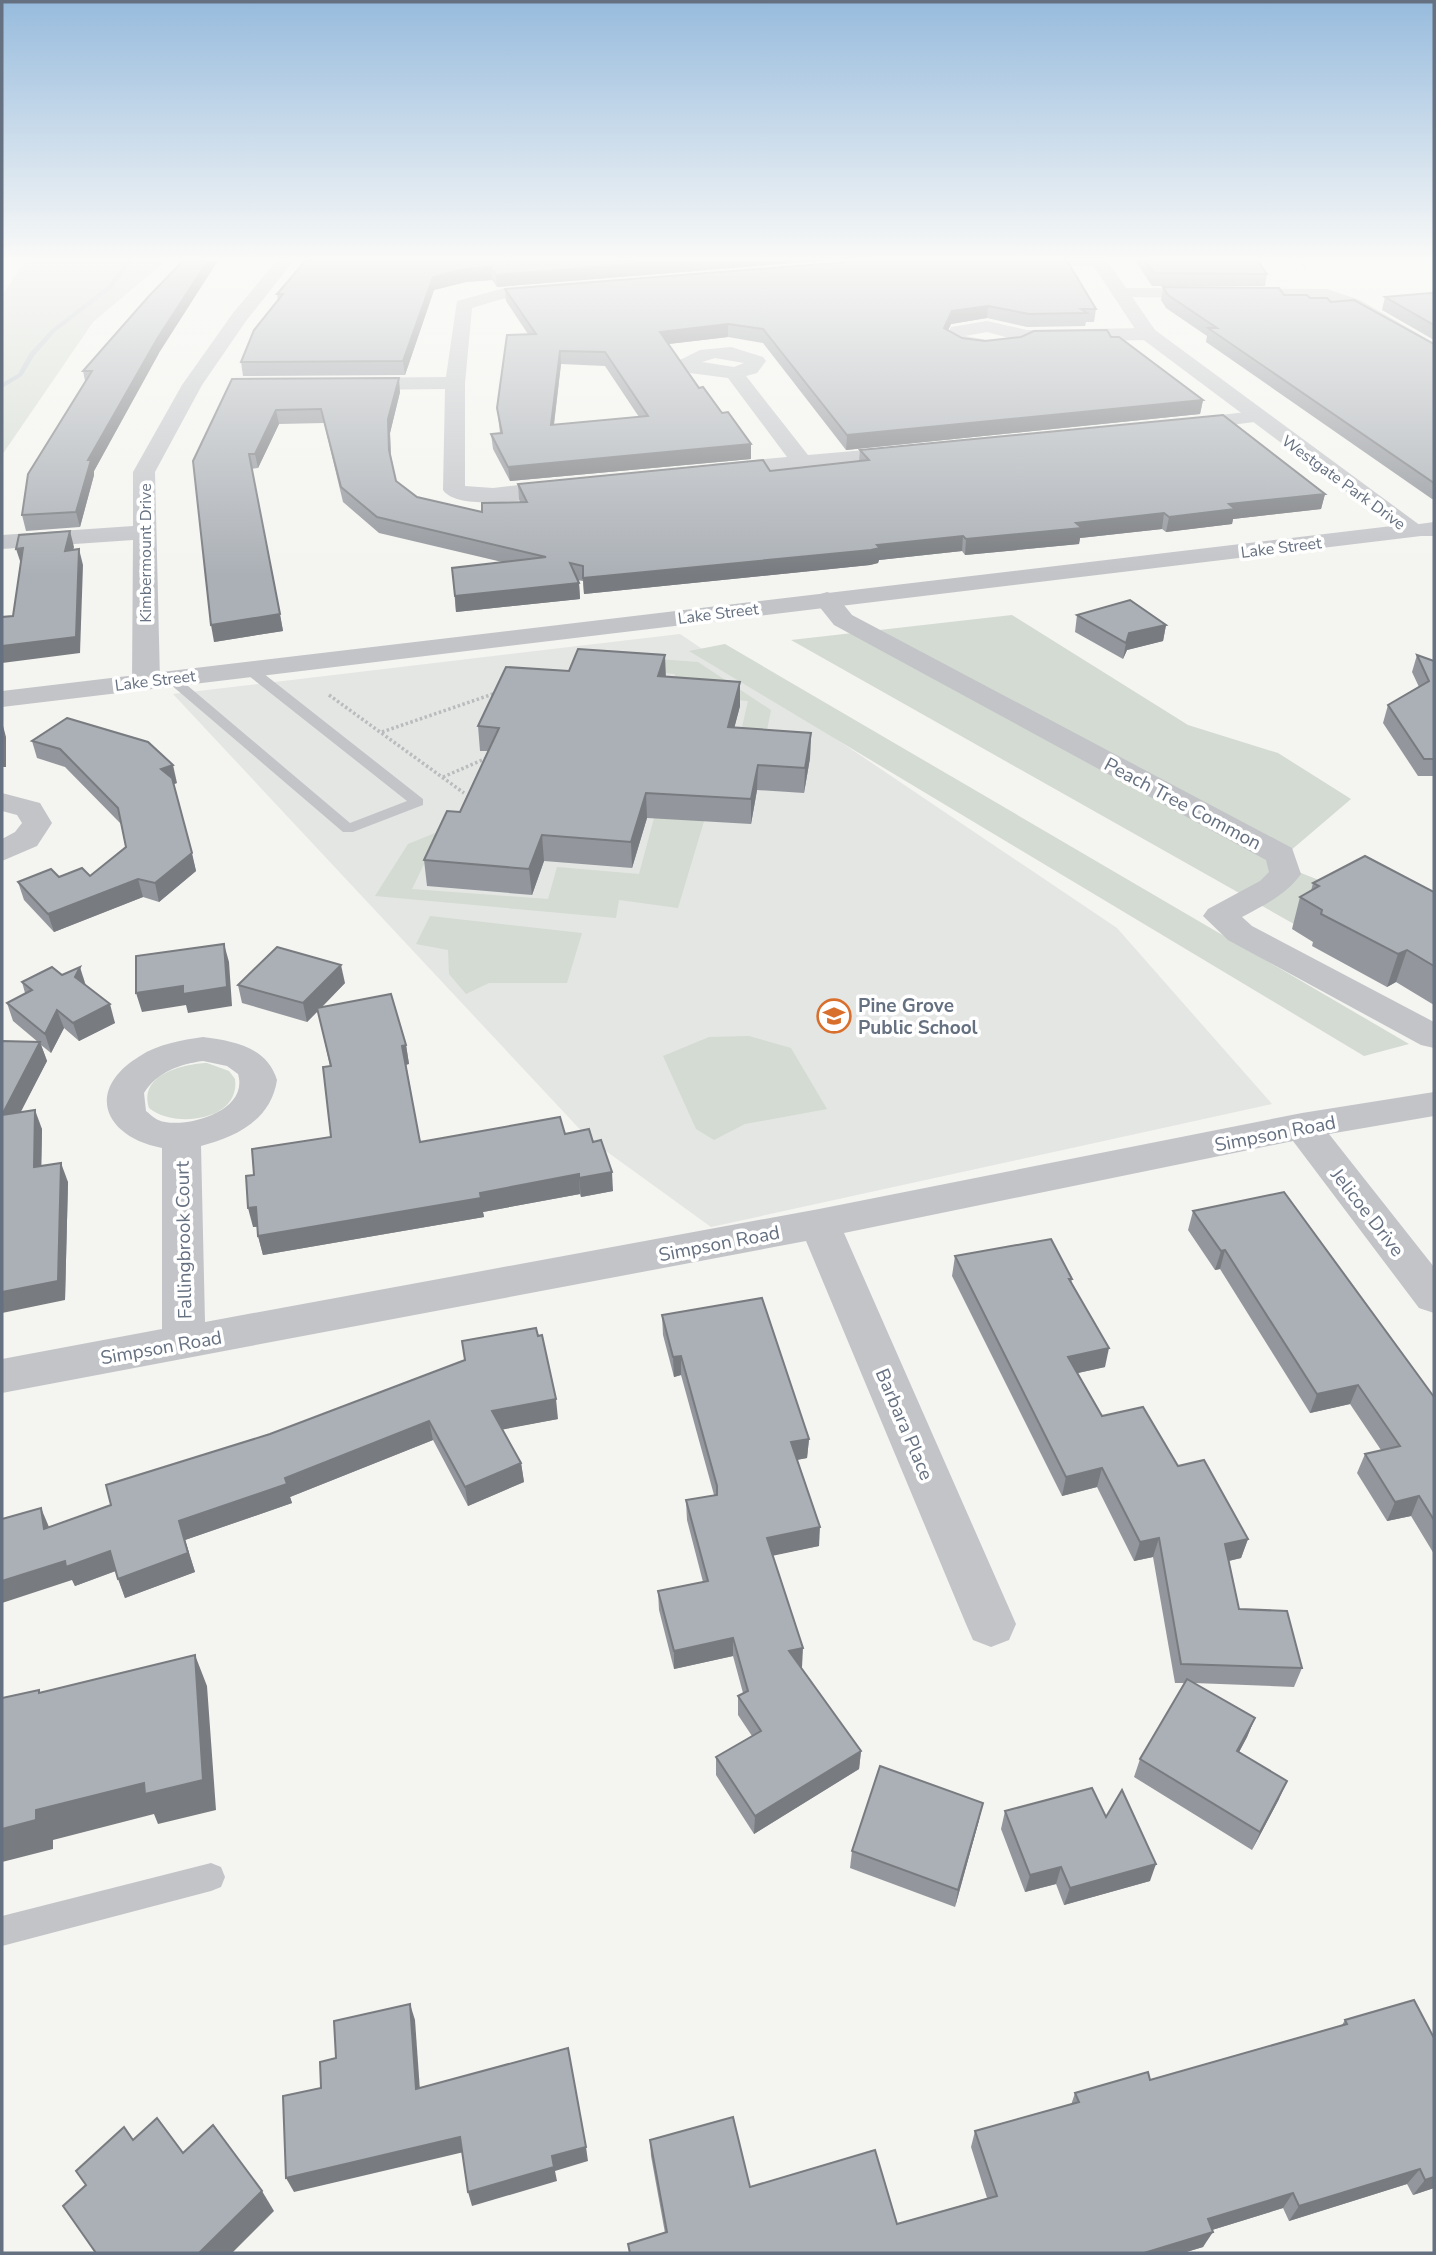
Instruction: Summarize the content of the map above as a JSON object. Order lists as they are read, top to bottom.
{
  "streets": {
    "street": [
      "Westgate Park Drive",
      "Lake Street",
      "Kimbermount Drive",
      "Peach Tree Common",
      "Simpson Road",
      "Jelicoe Drive",
      "Fallingbrook Court",
      "Barbara Place"
    ]
  },
  "crossings": [
    ["Westgate Park Drive", "Lake Street"],
    ["Lake Street", "Kimbermount Drive"],
    ["Lake Street", "Peach Tree Common"],
    ["Simpson Road", "Jelicoe Drive"],
    ["Simpson Road", "Fallingbrook Court"],
    ["Simpson Road", "Barbara Place"]
  ],
  "places": {
    "school or university": ["Pine Grove Public School"]
  }
}
